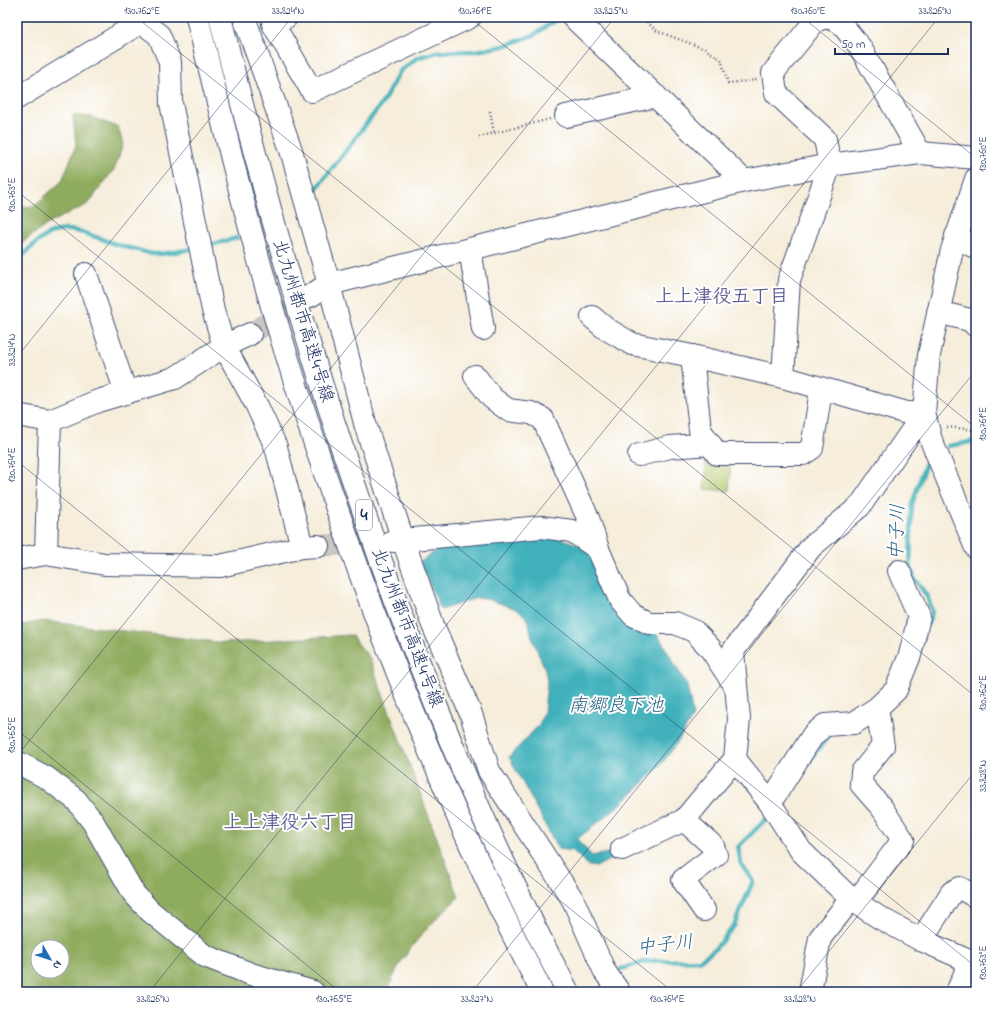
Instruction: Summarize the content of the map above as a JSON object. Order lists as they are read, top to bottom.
{
  "streets": {
    "main road": ["北九州都市高速4号線", "4"]
  },
  "districts": ["上上津役五丁目", "上上津役六丁目"],
  "water": ["中子川", "南郷良下池"],
  "scale_bar": "50 m",
  "north": "bottom right",
  "coordinates": [
    "130.762°E",
    "33.824°N",
    "130.761°E",
    "33.825°N",
    "130.760°E",
    "33.826°N",
    "130.763°E",
    "130.764°E",
    "130.765°E",
    "33.828°N",
    "33.827°N"
  ]
}
